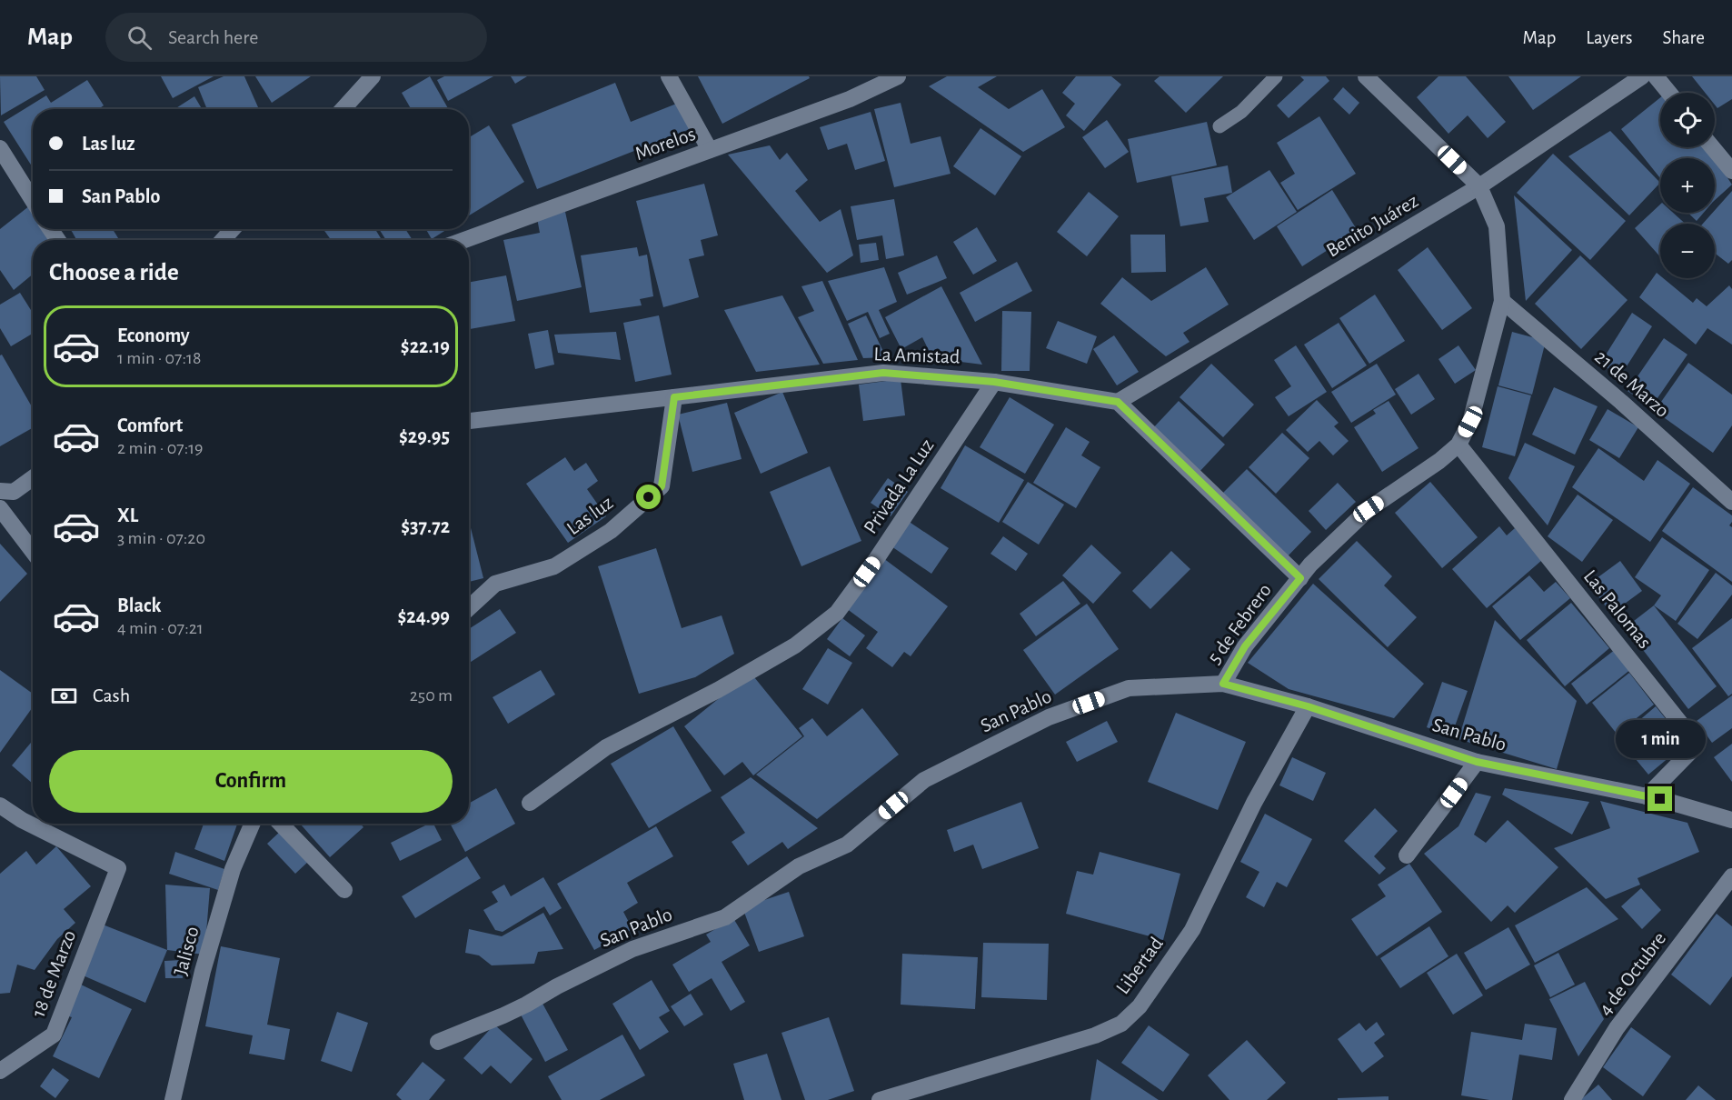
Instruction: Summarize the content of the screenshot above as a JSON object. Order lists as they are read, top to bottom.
{
  "streets": {
    "street": [
      "Morelos",
      "Benito Juárez",
      "La Amistad",
      "21 de Marzo",
      "Privada La Luz",
      "Las luz",
      "Las Palomas",
      "5 de Febrero",
      "San Pablo",
      "Jalisco",
      "Libertad",
      "18 de Marzo",
      "4 de Octubre"
    ]
  },
  "crossings": [
    ["Benito Juárez", "La Amistad"],
    ["Benito Juárez", "5 de Febrero"],
    ["La Amistad", "Privada La Luz"],
    ["La Amistad", "Las luz"],
    ["21 de Marzo", "5 de Febrero"],
    ["Las Palomas", "5 de Febrero"],
    ["Las Palomas", "San Pablo"],
    ["5 de Febrero", "San Pablo"],
    ["San Pablo", "Libertad"]
  ],
  "page": {
    "header": "Map",
    "search": "Search here",
    "nav": ["Map", "Layers", "Share"],
    "map_buttons": ["+", "−"],
    "banner": ["Las luz", "San Pablo"],
    "heading": "Choose a ride",
    "list": [
      {
        "name": "Economy",
        "note": "1 min · 07:18",
        "value": "$22.19"
      },
      {
        "name": "Comfort",
        "note": "2 min · 07:19",
        "value": "$29.95"
      },
      {
        "name": "XL",
        "note": "3 min · 07:20",
        "value": "$37.72"
      },
      {
        "name": "Black",
        "note": "4 min · 07:21",
        "value": "$24.99"
      }
    ],
    "pay": ["Cash", "250 m"],
    "bubble": "1 min",
    "buttons": "Confirm"
  }
}
